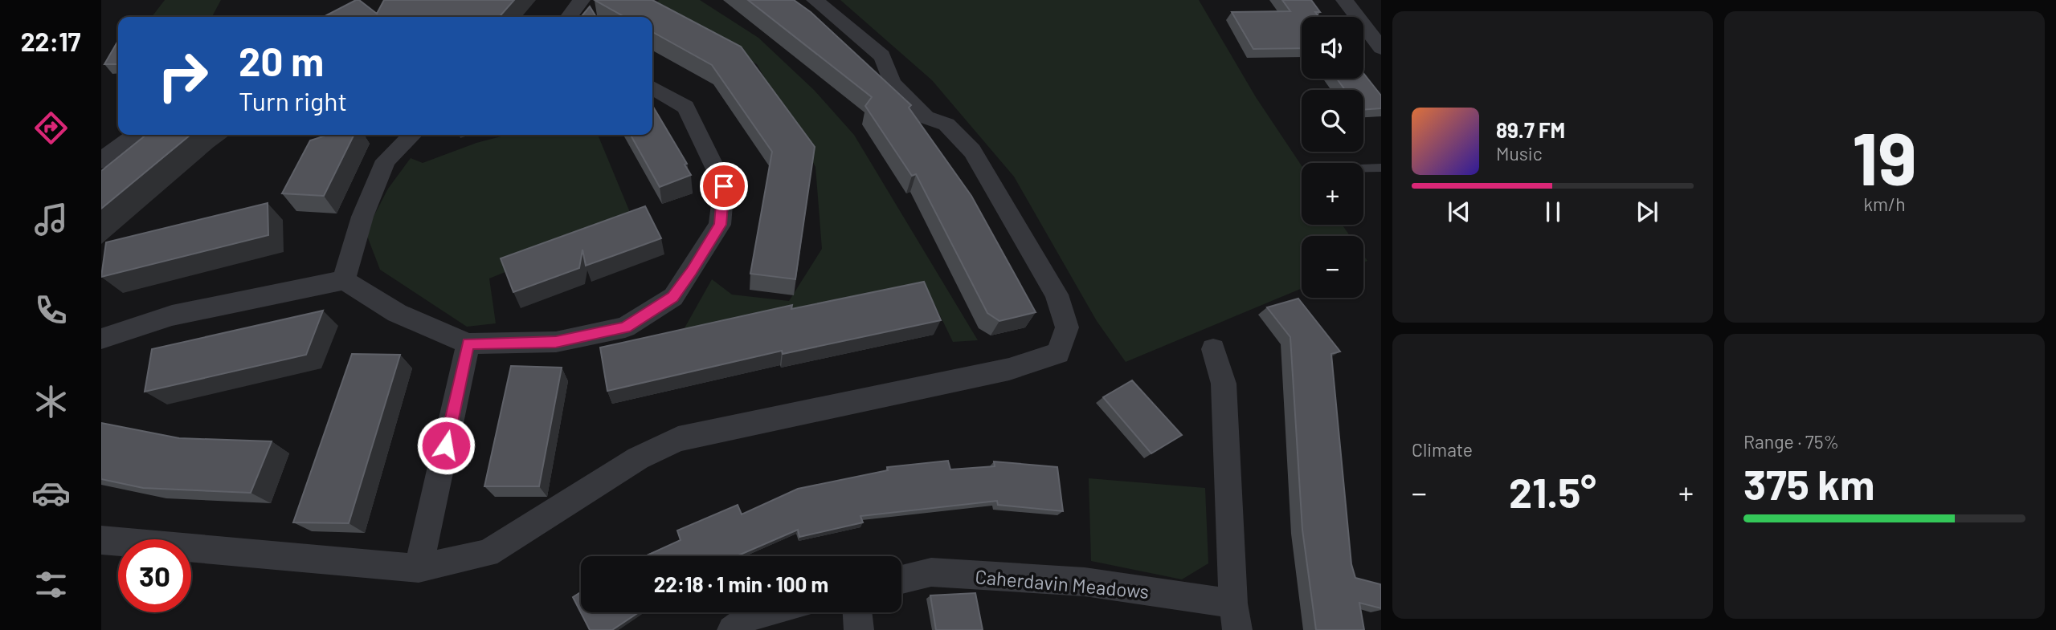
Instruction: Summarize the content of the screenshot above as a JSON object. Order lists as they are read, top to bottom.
{
  "streets": {
    "street": ["Caherdavin Meadows"]
  },
  "page": {
    "tabs": "22:17",
    "tile": [
      ["19", "km/h"],
      "Climate",
      ["Range · 75%", "375 km"]
    ],
    "map_buttons": ["+", "−"],
    "turn": ["20 m", "Turn right"],
    "song": ["89.7 FM", "Music"],
    "heat": ["−", "21.5°", "+"],
    "limit": "30",
    "trip": "22:18 · 1 min · 100 m"
  }
}
